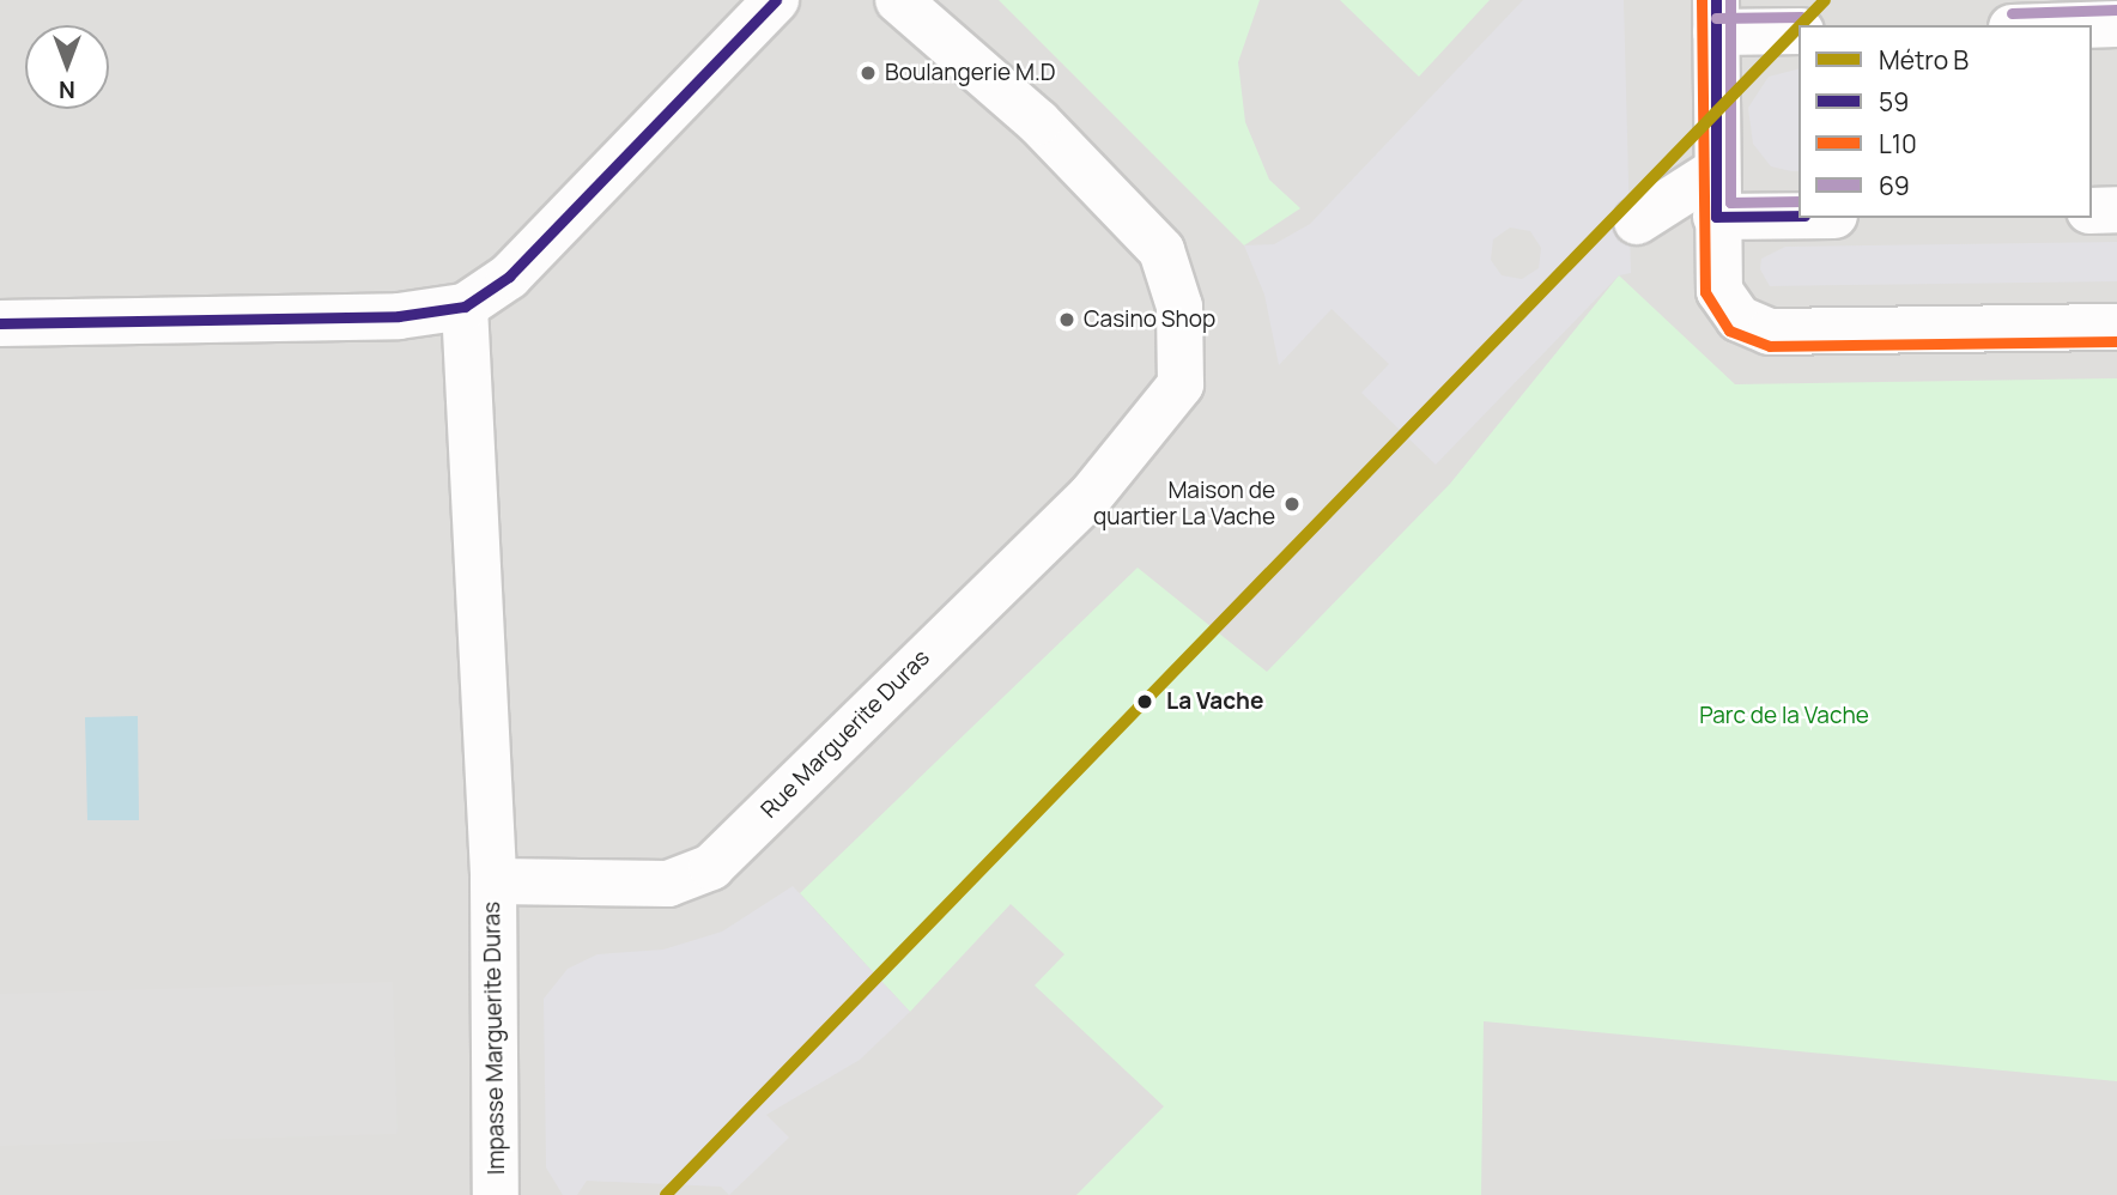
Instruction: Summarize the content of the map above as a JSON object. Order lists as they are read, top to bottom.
{
  "streets": {
    "street": ["Rue Marguerite Duras", "Impasse Marguerite Duras"]
  },
  "crossings": [
    ["Rue Marguerite Duras", "Impasse Marguerite Duras"]
  ],
  "parks": ["Parc de la Vache"],
  "places": [
    "Boulangerie M.D",
    "Casino Shop",
    "Maison de quartier La Vache",
    "La Vache"
  ],
  "lines": [
    "metro line B",
    "transit line 59",
    "transit line L10",
    "transit line 69"
  ],
  "legend": [
    "Métro B",
    "59",
    "L10",
    "69"
  ],
  "north": "bottom"
}
